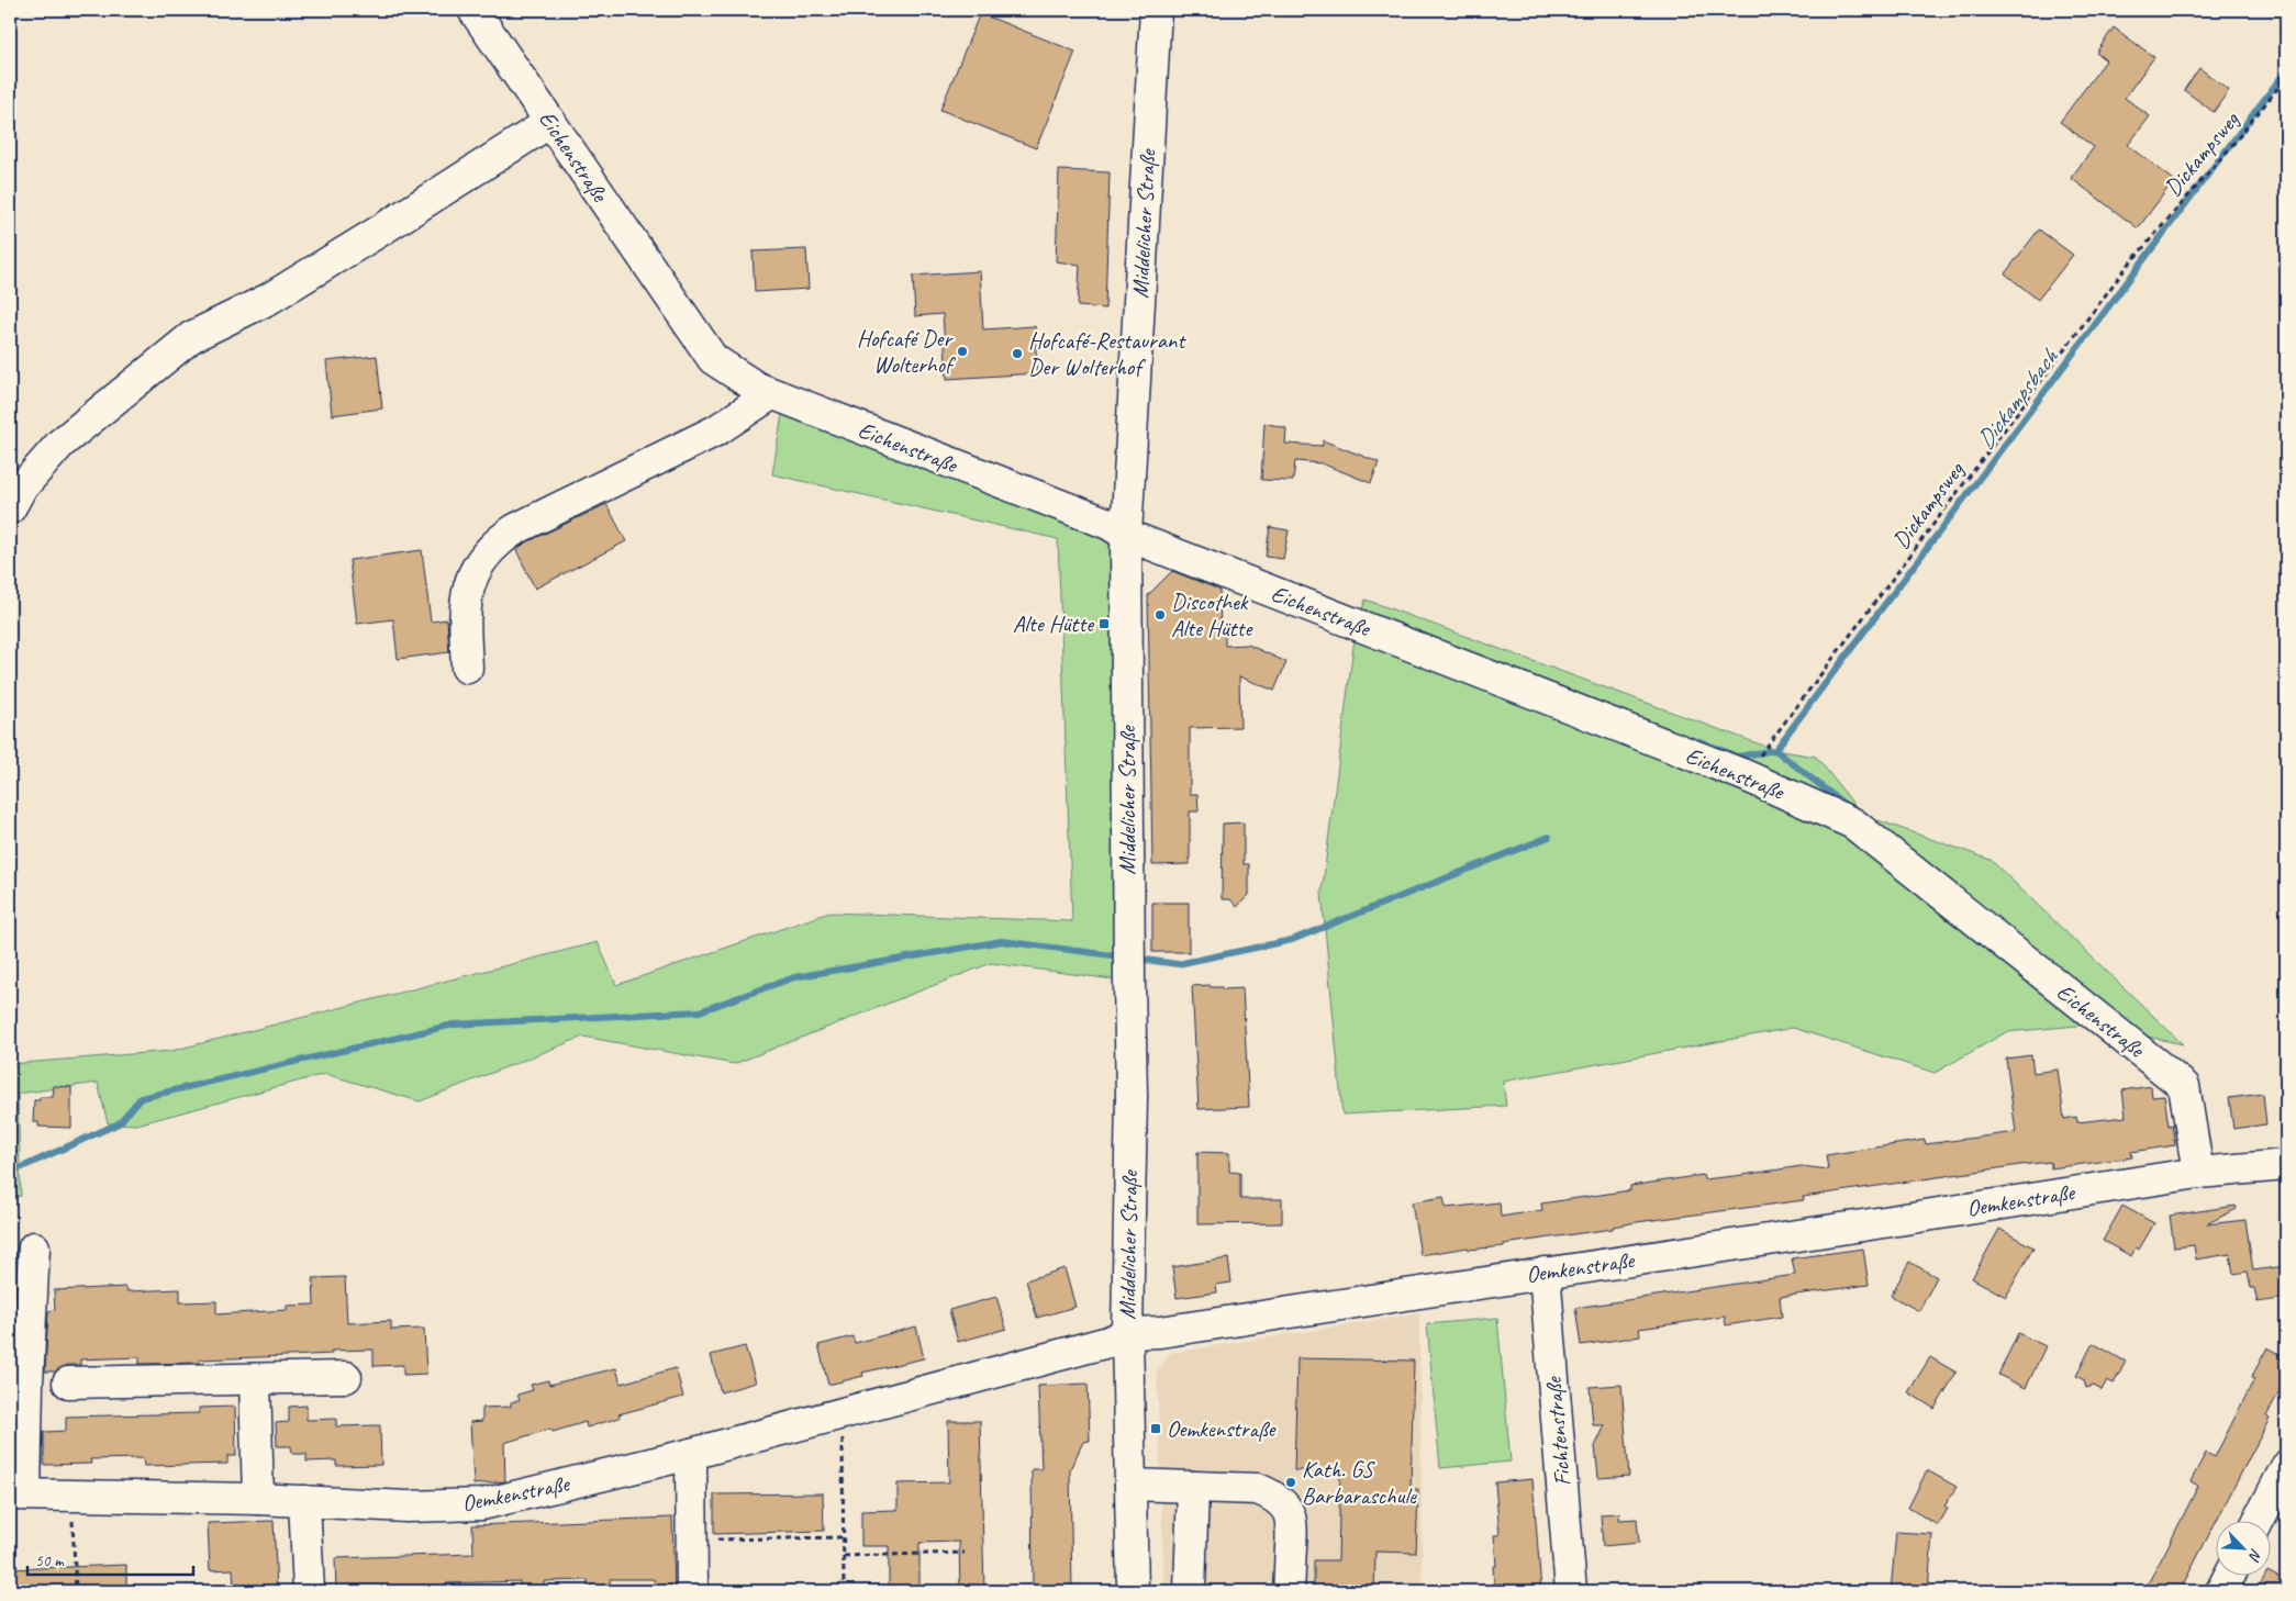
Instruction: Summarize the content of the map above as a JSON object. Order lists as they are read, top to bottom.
{
  "streets": {
    "street": [
      "Eichenstraße",
      "Middelicher Straße",
      "Oemkenstraße",
      "Fichtenstraße"
    ],
    "path": ["Dickampsweg"]
  },
  "crossings": [
    ["Dickampsweg", "Eichenstraße"],
    ["Eichenstraße", "Middelicher Straße"],
    ["Eichenstraße", "Oemkenstraße"],
    ["Middelicher Straße", "Oemkenstraße"],
    ["Oemkenstraße", "Fichtenstraße"]
  ],
  "water": ["Dickampsbach"],
  "places": {
    "other": [
      "Hofcafé Der Wolterhof",
      "Hofcafé-Restaurant Der Wolterhof",
      "Discothek Alte Hütte",
      "Kath. GS Barbaraschule"
    ],
    "transit": ["Alte Hütte", "Oemkenstraße"]
  },
  "scale_bar": "50 m",
  "north": "bottom right"
}
